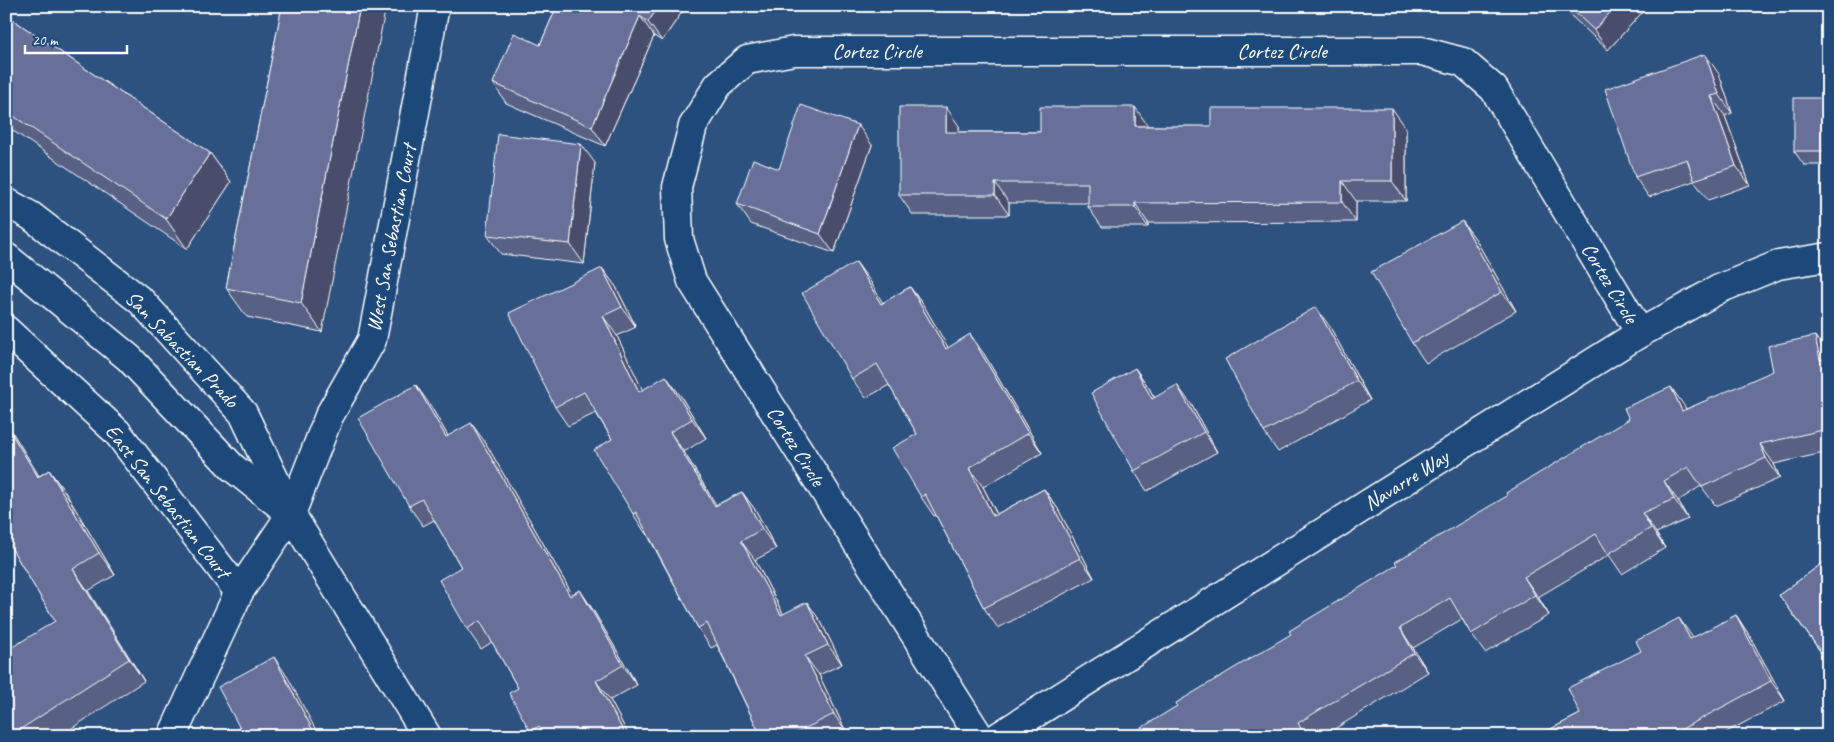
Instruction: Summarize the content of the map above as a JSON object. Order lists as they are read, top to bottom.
{
  "streets": {
    "street": [
      "Cortez Circle",
      "West San Sebastian Court",
      "San Sabastian Prado",
      "Navarre Way",
      "East San Sebastian Court"
    ]
  },
  "crossings": [
    ["Cortez Circle", "Navarre Way"],
    ["West San Sebastian Court", "San Sabastian Prado"],
    ["West San Sebastian Court", "East San Sebastian Court"],
    ["San Sabastian Prado", "East San Sebastian Court"]
  ],
  "scale_bar": "20 m"
}
